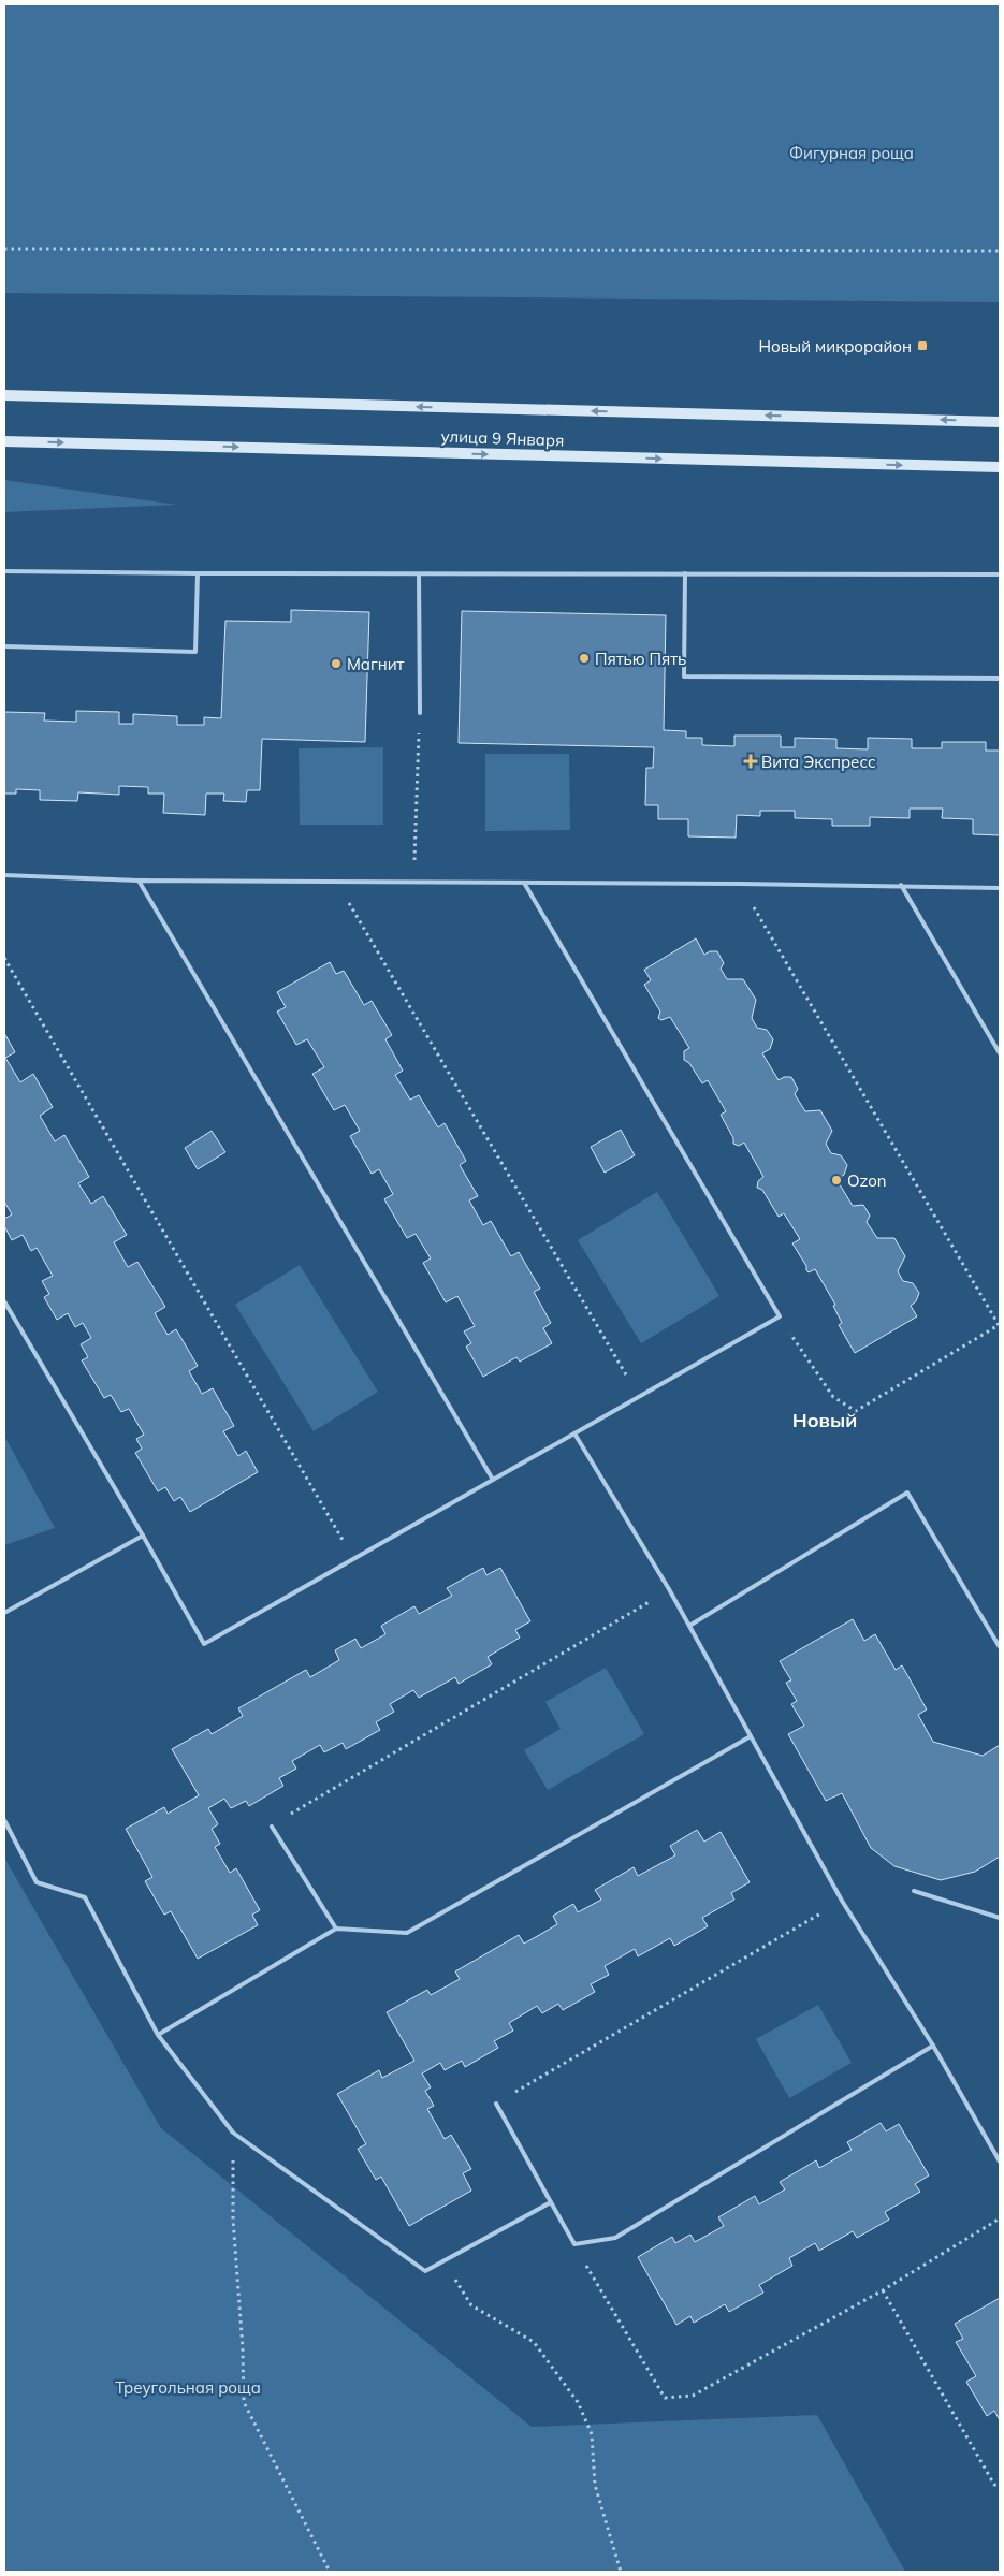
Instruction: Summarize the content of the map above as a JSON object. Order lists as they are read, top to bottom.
{
  "streets": {
    "main road": ["улица 9 Января"]
  },
  "districts": ["Новый"],
  "parks": ["Фигурная роща", "Треугольная роща"],
  "places": {
    "transit": ["Новый микрорайон"],
    "other": ["Пятью Пять", "Магнит", "Ozon"],
    "health": ["Вита Экспресс"]
  }
}
